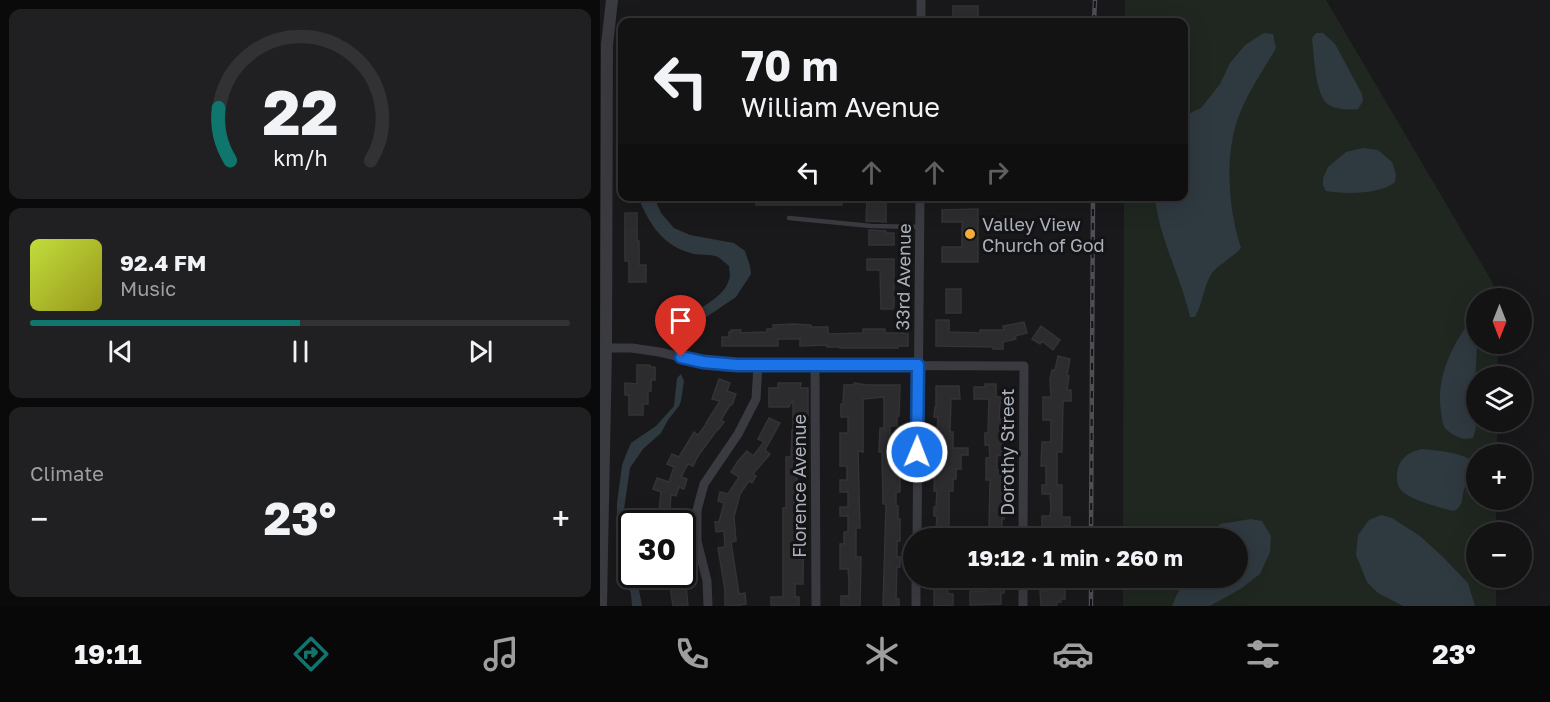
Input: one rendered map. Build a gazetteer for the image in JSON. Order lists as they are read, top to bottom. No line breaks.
{"streets":{"street":["33rd Avenue","Dorothy Street","Florence Avenue"]},"crossings":[["33rd Avenue","Dorothy Street"]],"places":["Valley View Church of God"],"north":"bottom","page":{"turn":["70 m","William Avenue"],"song":["92.4 FM","Music"],"map_buttons":["+","−"],"tile":"Climate","heat":["−","23°","+"],"limit":"30","trip":"19:12 · 1 min · 260 m","tabs":["19:11","23°"],"gauge":["22","km/h"]}}
